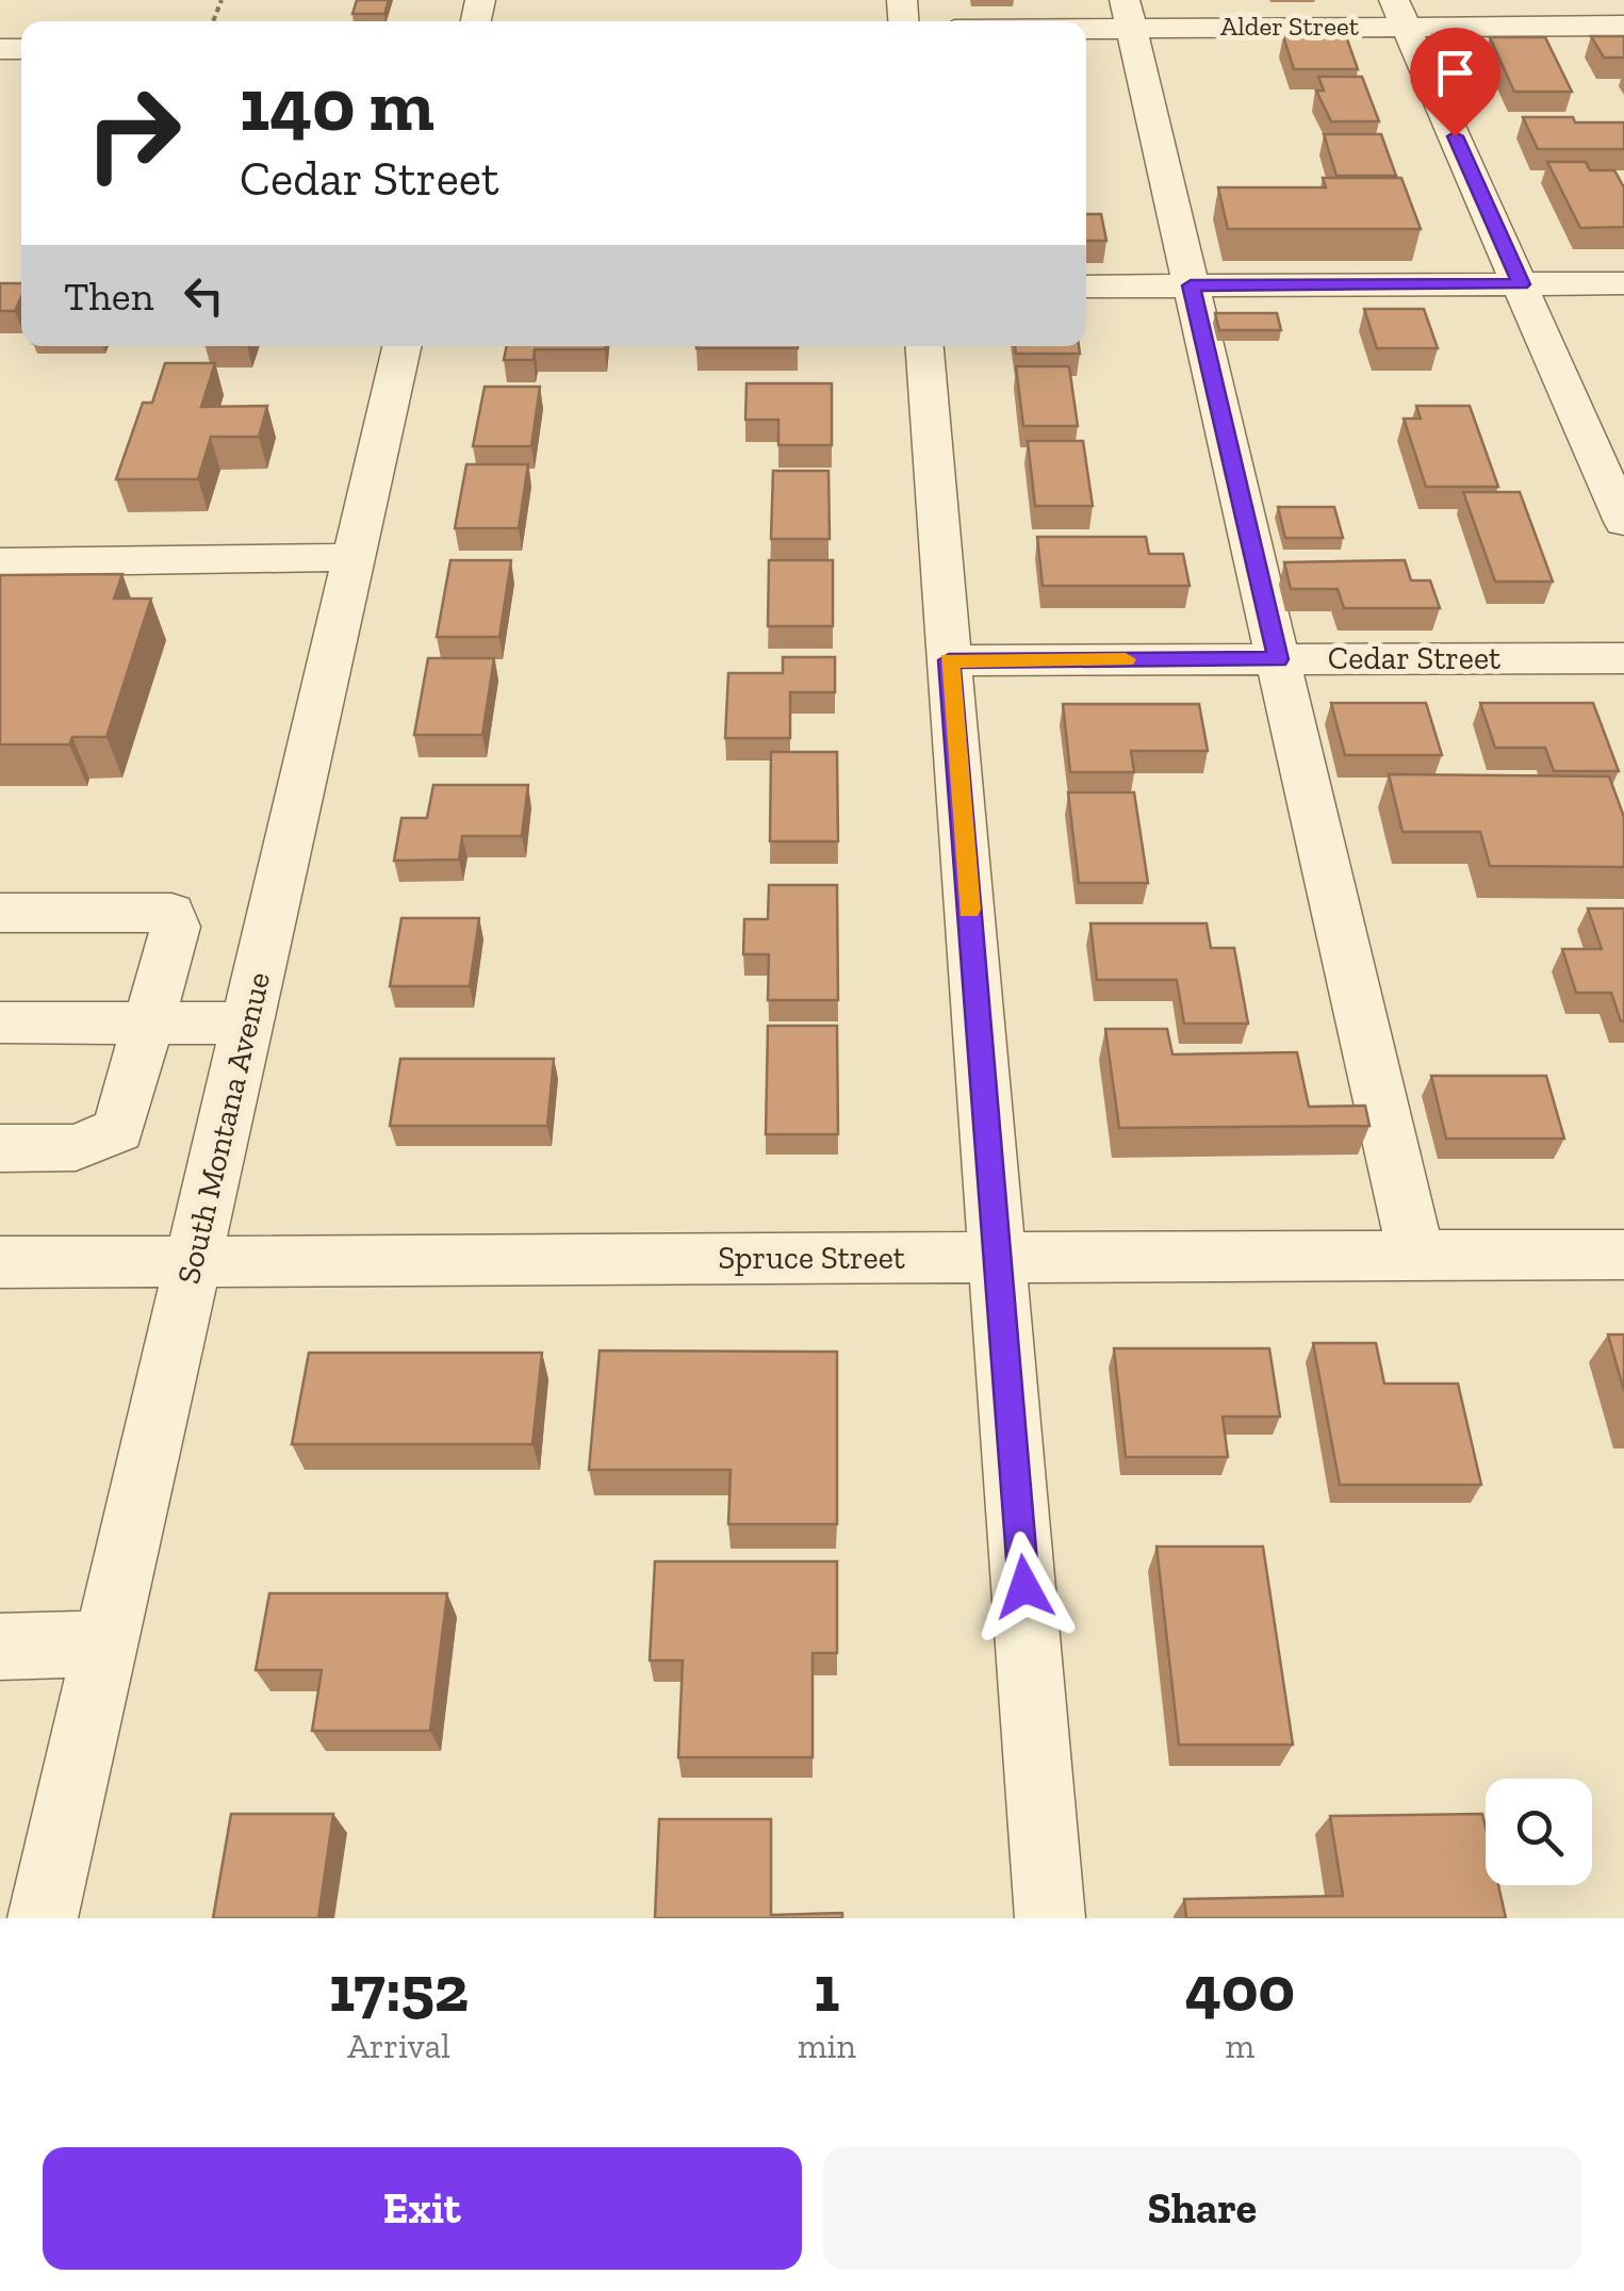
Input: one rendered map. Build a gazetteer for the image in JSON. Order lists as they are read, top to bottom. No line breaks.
{"streets":{"street":["Alder Street","Cedar Street","South Montana Avenue","Spruce Street"]},"crossings":[["South Montana Avenue","Spruce Street"]],"page":{"turn":["140 m","Cedar Street"],"then":"Then","eta":["17:52","Arrival","1","min","400","m"],"buttons":["Exit","Share"]}}
